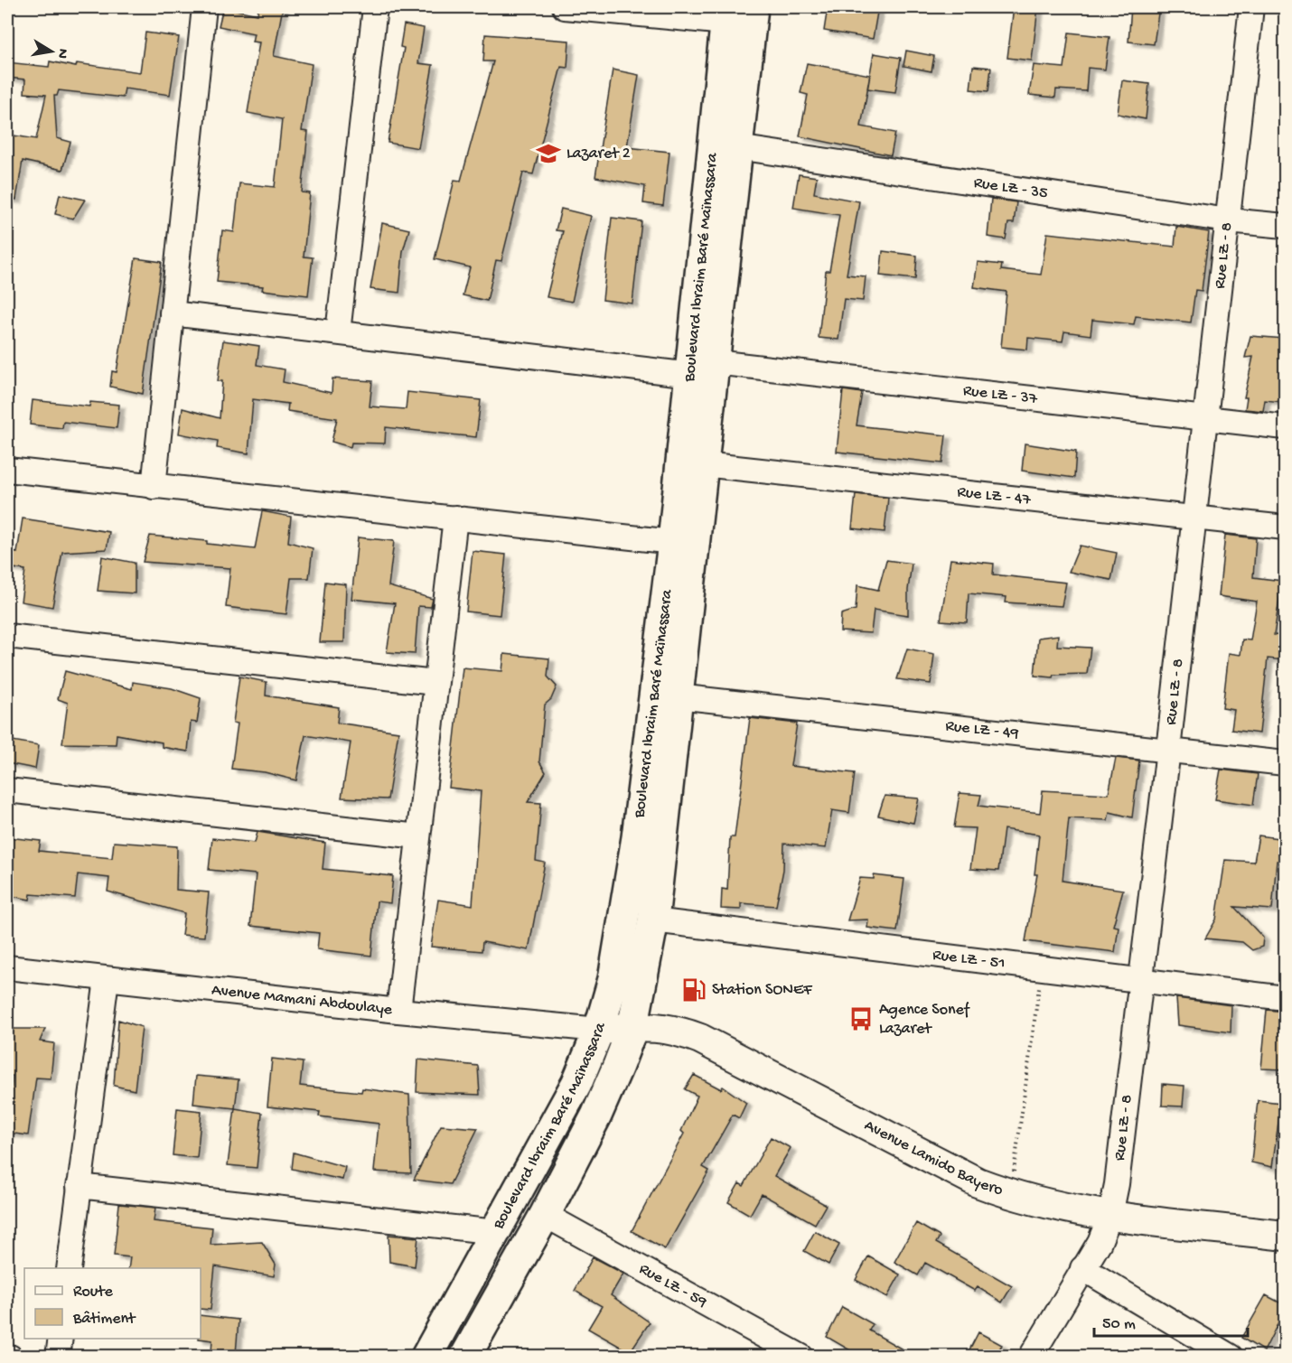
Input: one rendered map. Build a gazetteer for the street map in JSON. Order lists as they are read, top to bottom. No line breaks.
{"streets":{"main road":["Boulevard Ibraim Baré Maïnassara"],"street":["Rue LZ - 35","Rue LZ - 8","Rue LZ - 37","Rue LZ - 47","Rue LZ - 49","Rue LZ - 51","Avenue Mamani Abdoulaye","Avenue Lamido Bayero","Rue LZ - 59"]},"crossings":[["Rue LZ - 35","Rue LZ - 8"],["Rue LZ - 35","Boulevard Ibraim Baré Maïnassara"],["Rue LZ - 8","Rue LZ - 37"],["Rue LZ - 8","Rue LZ - 47"],["Rue LZ - 8","Rue LZ - 49"],["Rue LZ - 8","Rue LZ - 51"],["Rue LZ - 8","Avenue Lamido Bayero"],["Boulevard Ibraim Baré Maïnassara","Rue LZ - 37"],["Boulevard Ibraim Baré Maïnassara","Rue LZ - 47"],["Boulevard Ibraim Baré Maïnassara","Rue LZ - 49"],["Boulevard Ibraim Baré Maïnassara","Rue LZ - 51"],["Boulevard Ibraim Baré Maïnassara","Avenue Mamani Abdoulaye"],["Boulevard Ibraim Baré Maïnassara","Avenue Lamido Bayero"],["Boulevard Ibraim Baré Maïnassara","Rue LZ - 59"],["Avenue Mamani Abdoulaye","Avenue Lamido Bayero"]],"places":{"school or university":["Lazaret 2"],"fuel station":["Station SONEF"],"bus stop":["Agence Sonef Lazaret"]},"legend":["Route","Bâtiment"],"scale_bar":"50 m","north":"right"}
